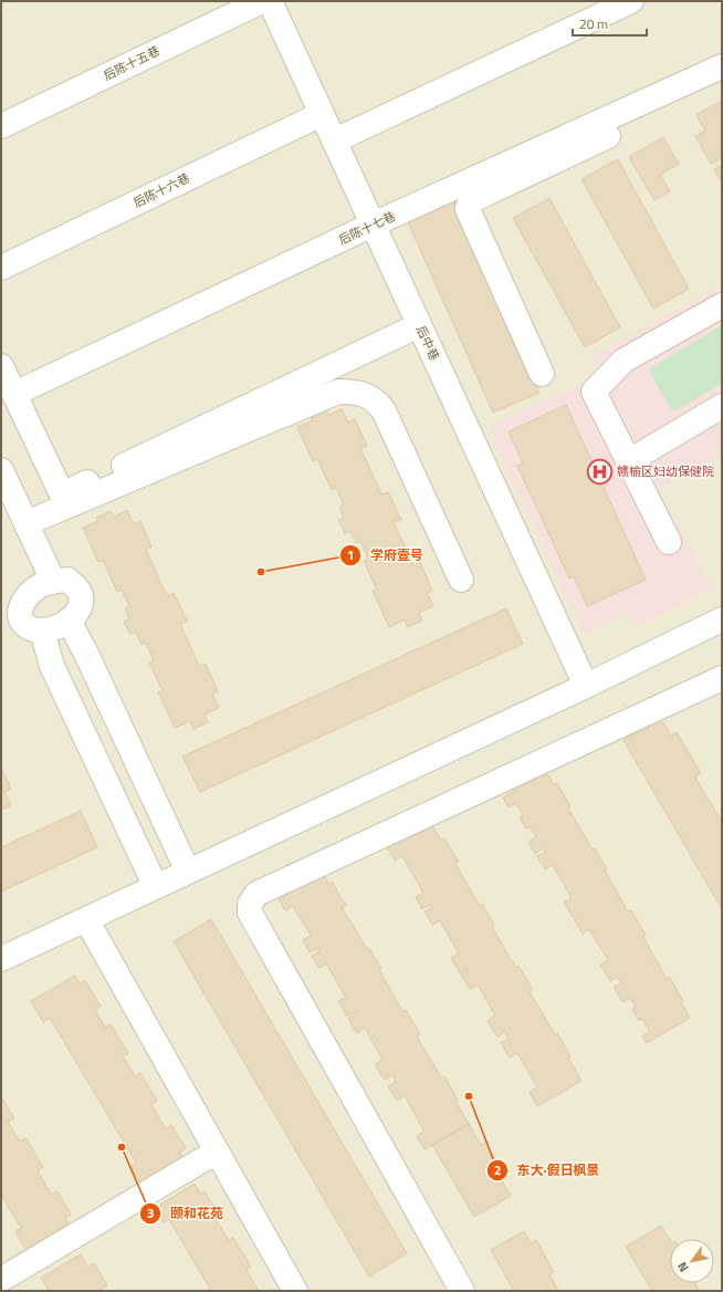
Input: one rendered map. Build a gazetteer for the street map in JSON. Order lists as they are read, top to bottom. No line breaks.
{"streets":{"street":["后陈十五巷","后陈十六巷","后陈十七巷","后中巷"]},"crossings":[["后陈十六巷","后中巷"],["后陈十七巷","后中巷"]],"places":{"hospital":["赣榆区妇幼保健院"],"other":["学府壹号","东大·假日枫景","颐和花苑"]},"scale_bar":"20 m","north":"bottom left"}
